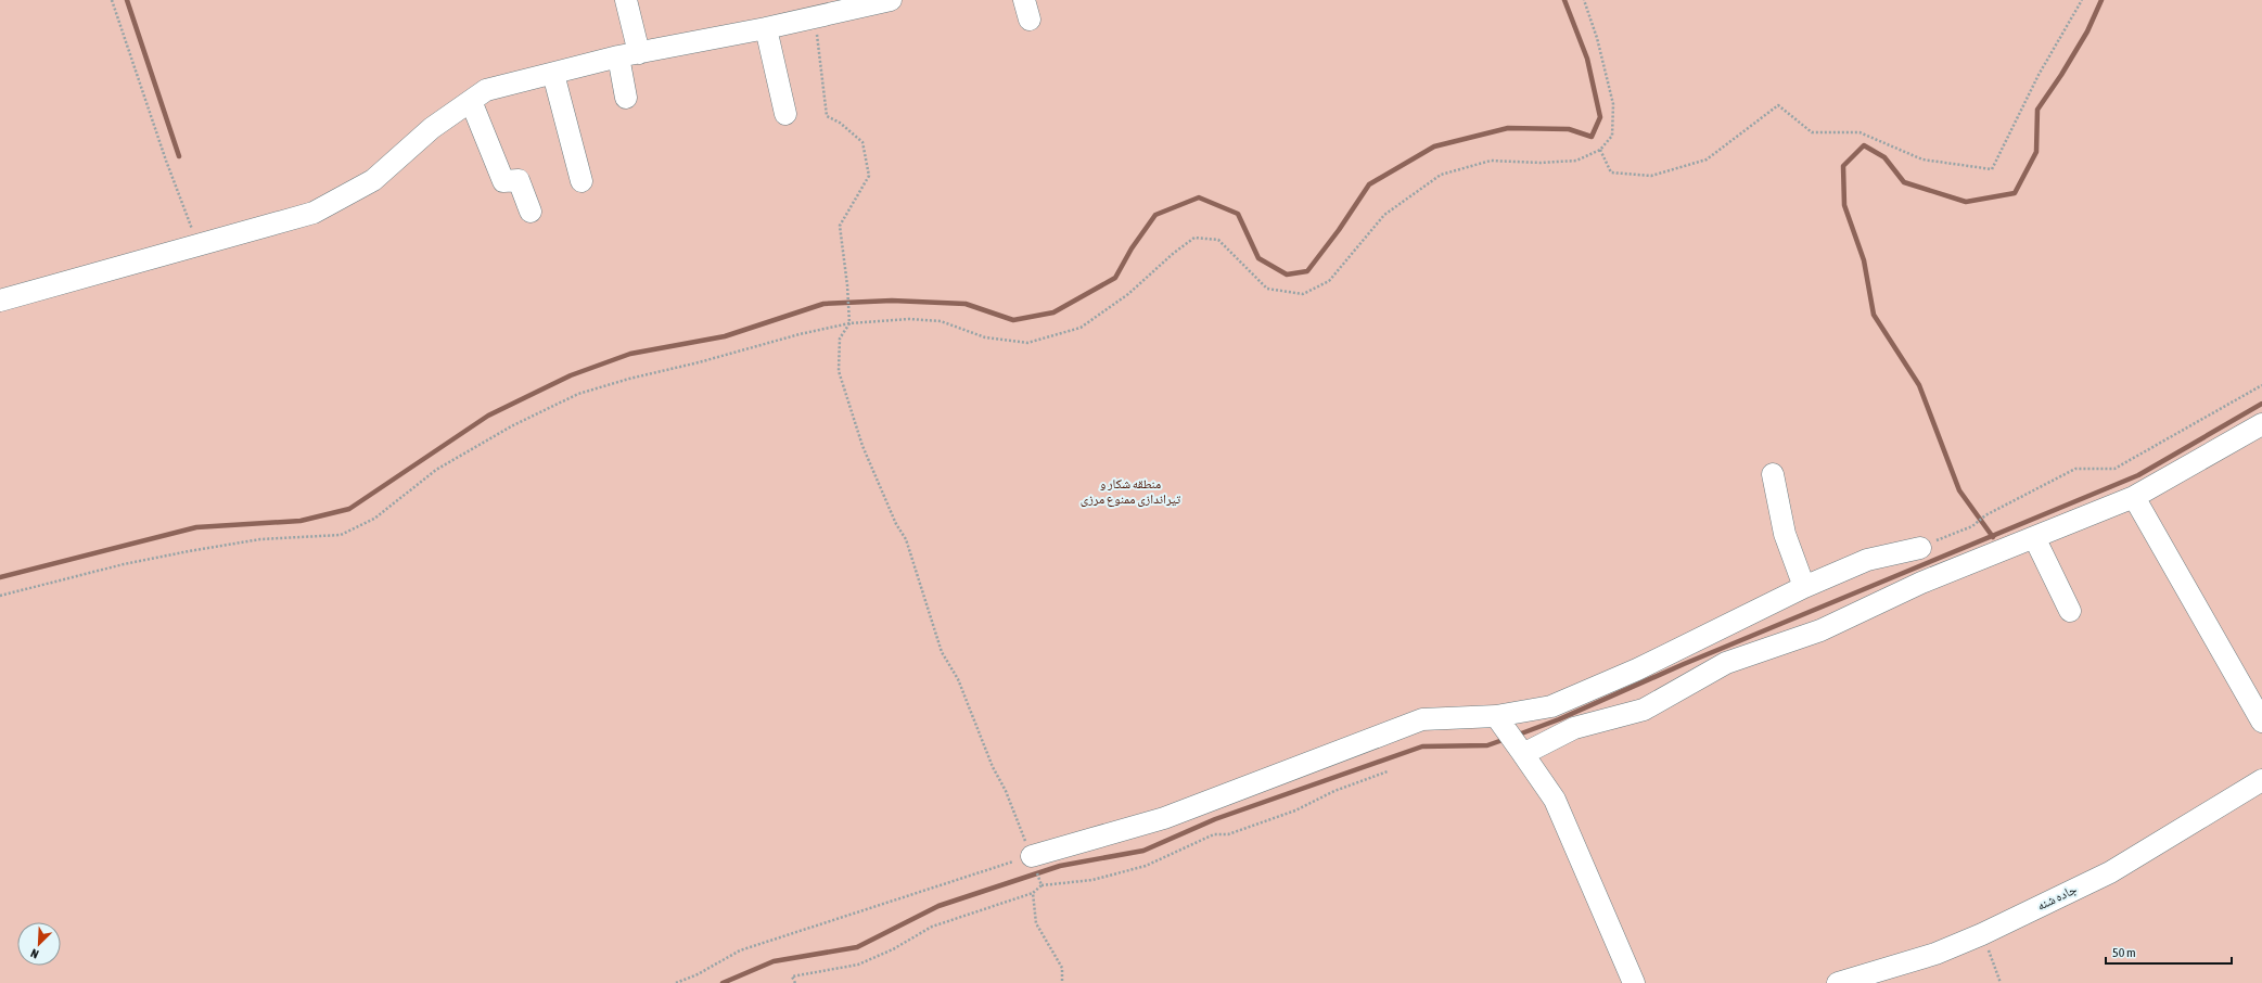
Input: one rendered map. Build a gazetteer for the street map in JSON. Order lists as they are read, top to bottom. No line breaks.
{"streets":{"street":["جاده شنه"]},"parks":["منطقه شکار و تیراندازی ممنوع مرزی"],"scale_bar":"50 m","north":"bottom left"}
